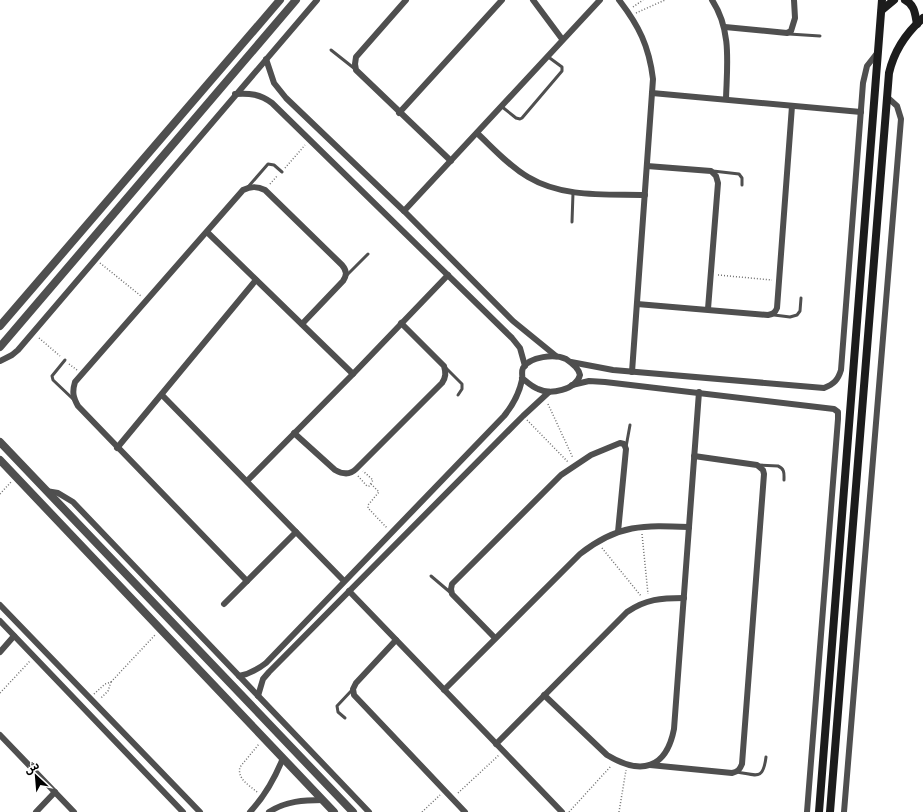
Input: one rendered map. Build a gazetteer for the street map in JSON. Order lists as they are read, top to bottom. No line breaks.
{"north":"top left"}
